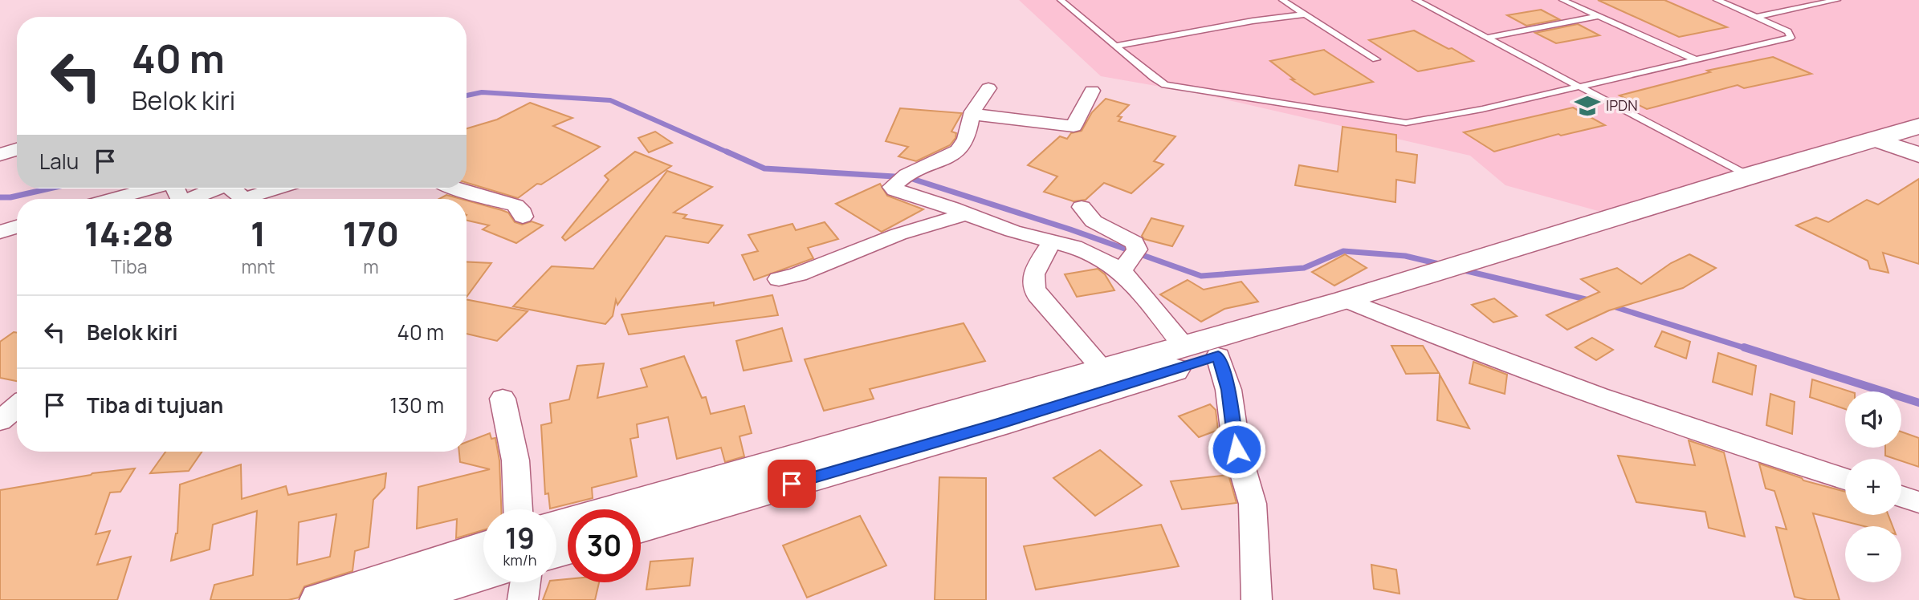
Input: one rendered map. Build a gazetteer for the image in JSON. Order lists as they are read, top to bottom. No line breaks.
{"places":{"school or university":["IPDN"]},"page":{"turn":["40 m","Belok kiri"],"then":"Lalu","eta":["14:28","Tiba","1","mnt","170","m"],"list":[{"name":"Belok kiri","value":"40 m"},{"name":"Tiba di tujuan","value":"130 m"}],"map_buttons":["+","−"],"speed":"19 km/h","limit":"30"}}
